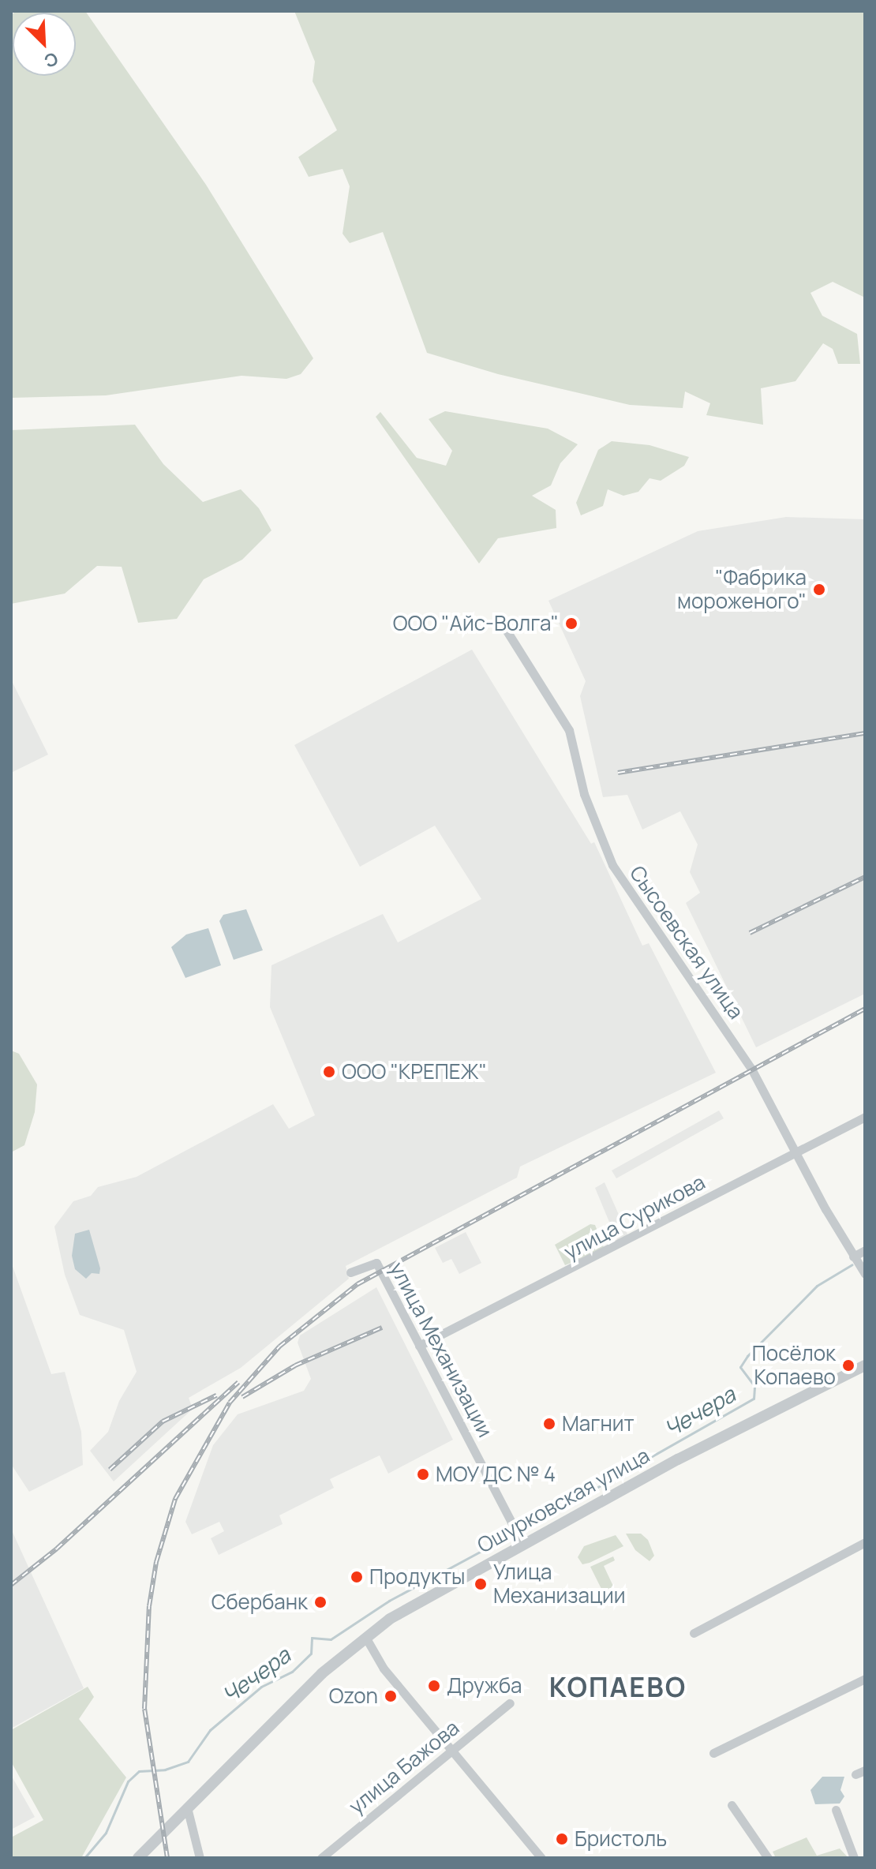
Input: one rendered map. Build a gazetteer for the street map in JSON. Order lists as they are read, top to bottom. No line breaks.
{"streets":{"street":["Сысоевская улица","улица Сурикова","улица Механизации","Ошурковская улица","улица Бажова"]},"crossings":[["Сысоевская улица","улица Сурикова"],["улица Сурикова","улица Механизации"],["улица Механизации","Ошурковская улица"]],"districts":["КОПАЕВО"],"water":["Чечера"],"places":["\"Фабрика мороженого\"","ООО \"Айс-Волга\"","ООО \"КРЕПЕЖ\"","Посёлок Копаево","Магнит","МОУ ДС № 4","Продукты","Улица Механизации","Сбербанк","Дружба","Ozon","Бристоль"],"north":"bottom right"}
